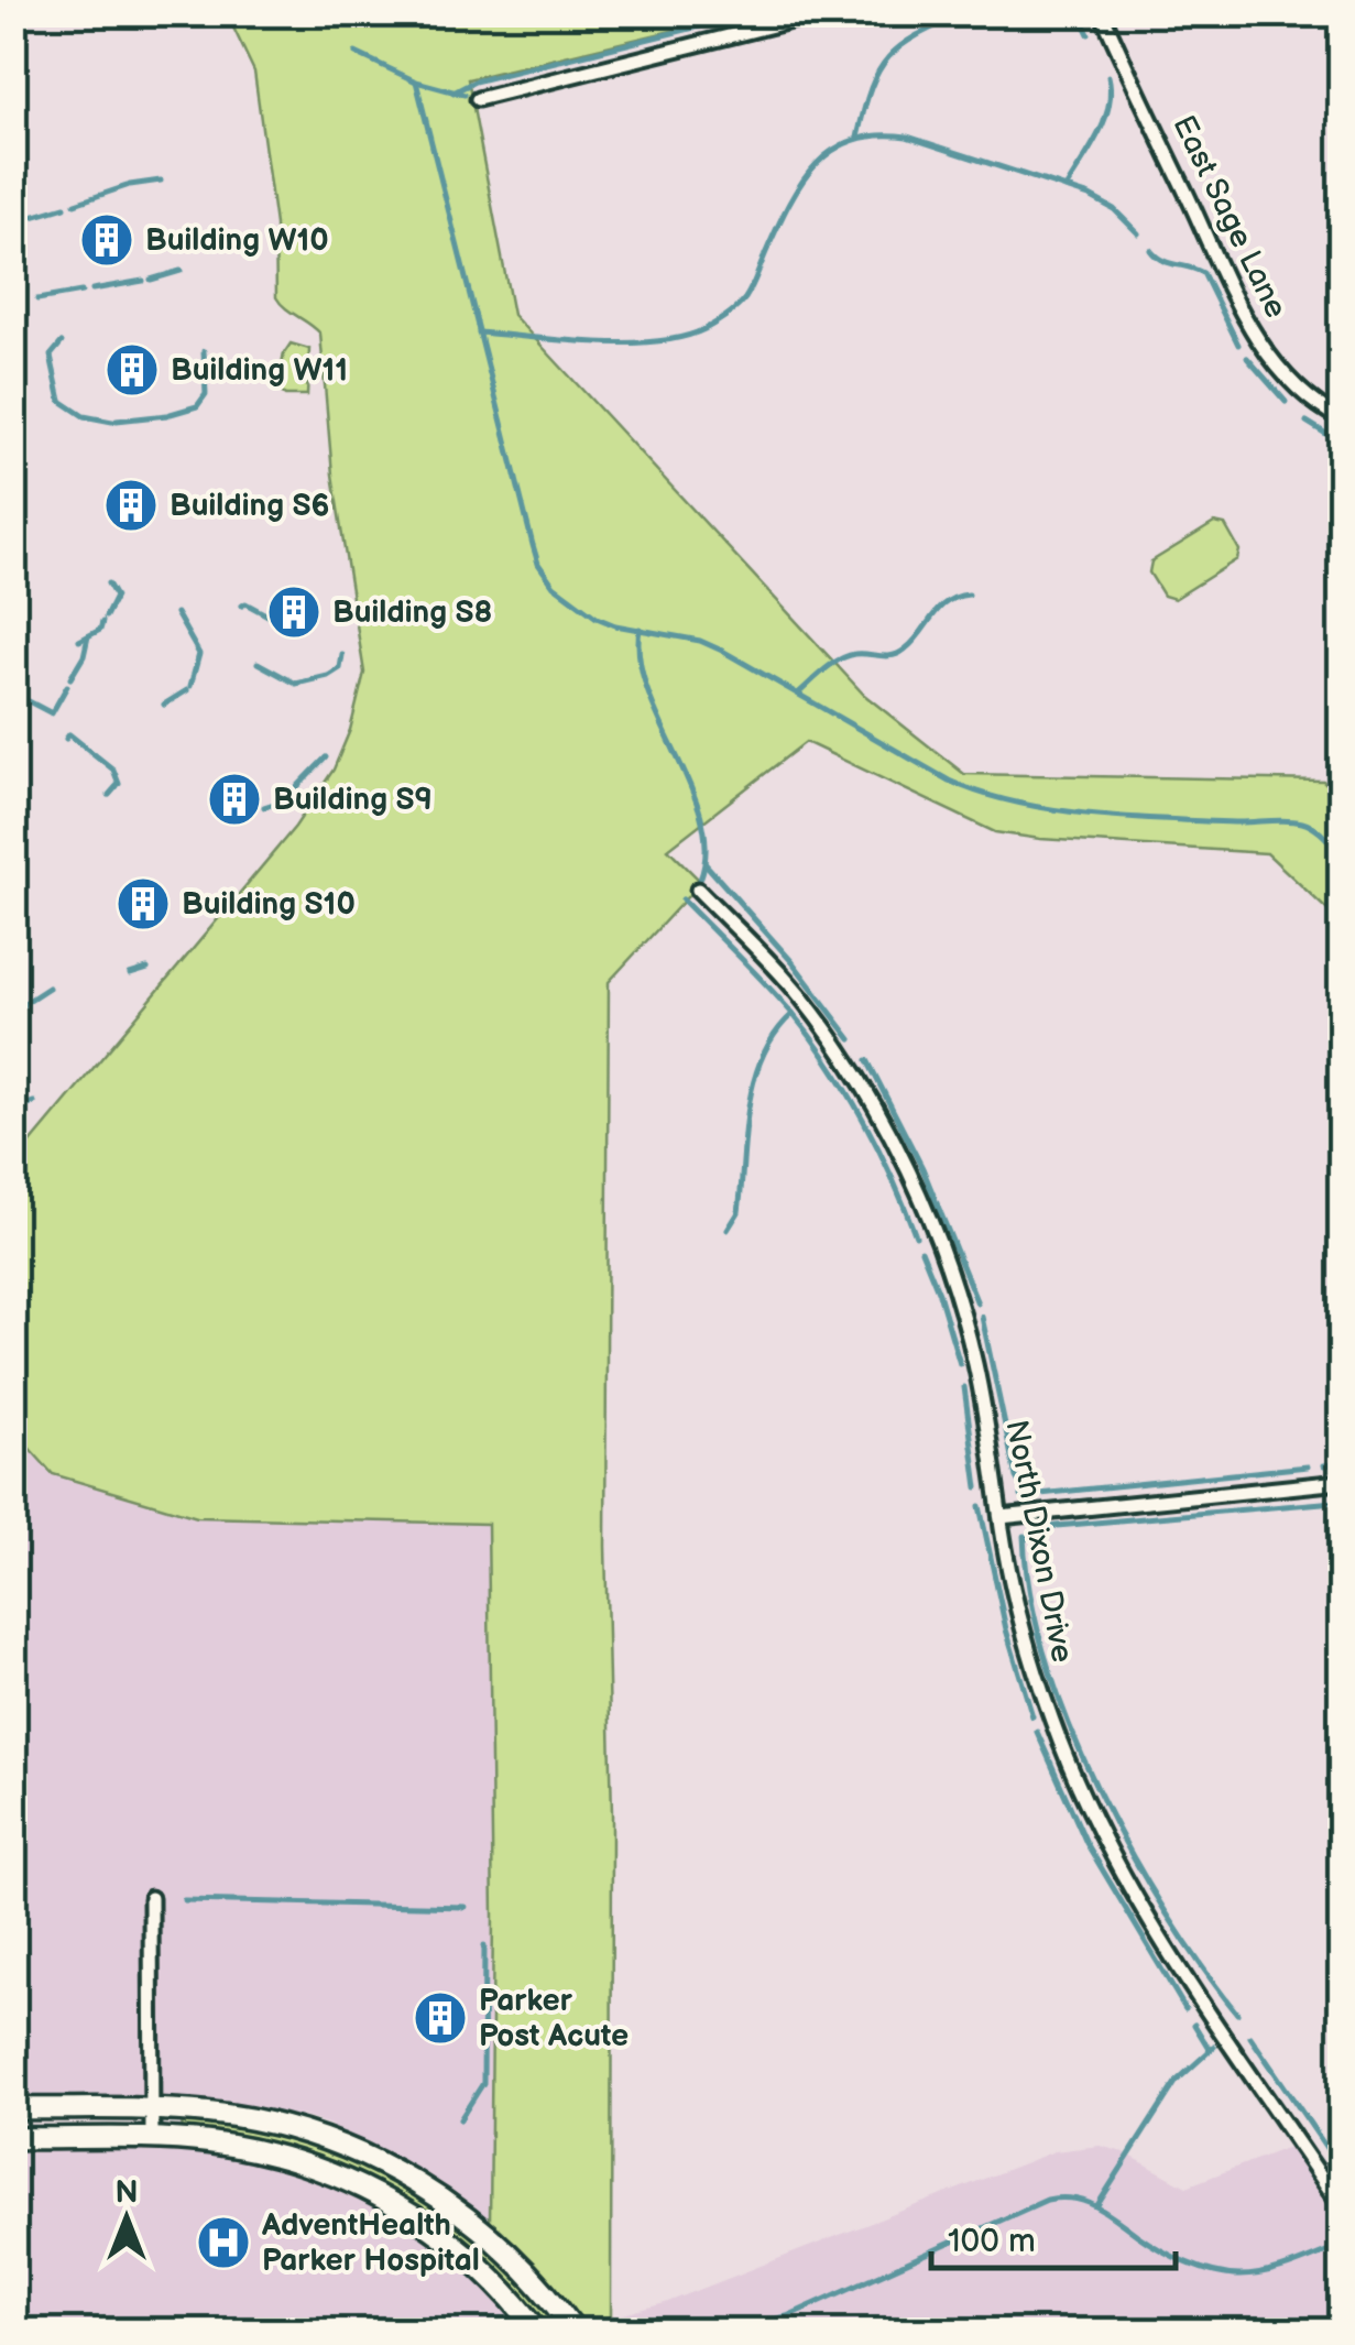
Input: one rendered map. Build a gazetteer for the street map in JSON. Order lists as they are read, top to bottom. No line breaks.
{"streets":{"street":["East Sage Lane","North Dixon Drive"]},"places":{"building":["Building W10","Building W11","Building S6","Building S8","Building S9","Building S10","Parker Post Acute"],"hospital":["AdventHealth Parker Hospital"]},"scale_bar":"100 m","north":"top"}
